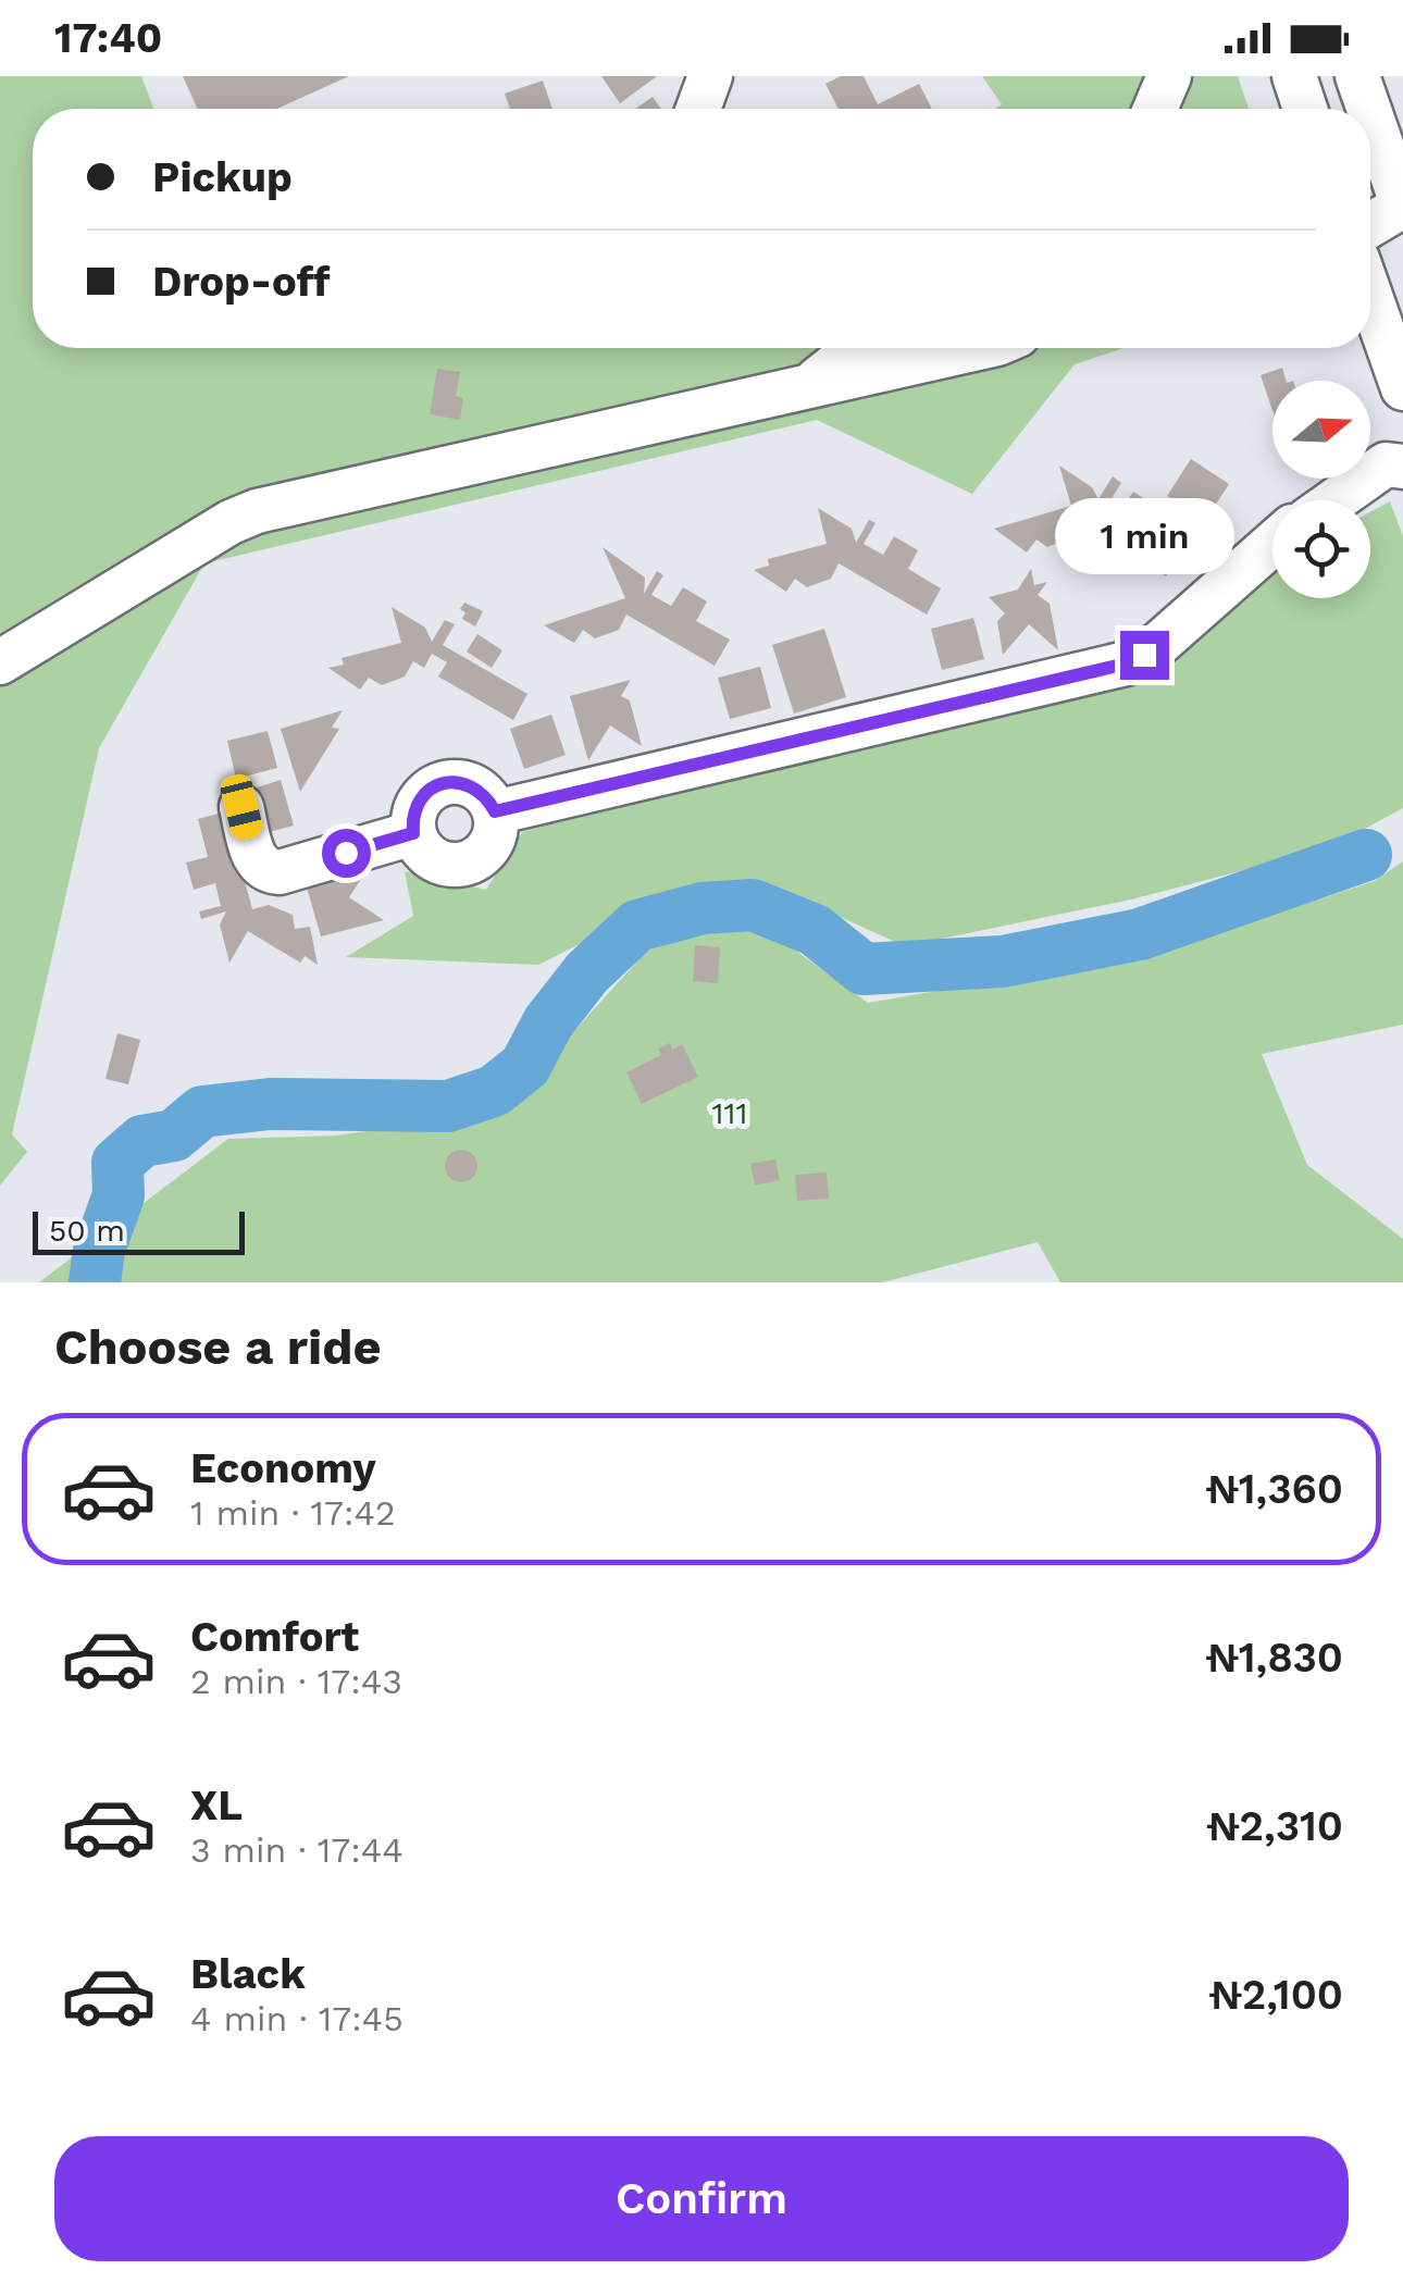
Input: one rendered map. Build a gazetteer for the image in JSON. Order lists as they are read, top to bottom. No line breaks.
{"parks":["111"],"scale_bar":"50 m","north":"right","page":{"status":"17:40","banner":["Pickup","Drop-off"],"bubble":"1 min","scale":"50 m","heading":"Choose a ride","list":[{"name":"Economy","note":"1 min · 17:42","value":"₦1,360"},{"name":"Comfort","note":"2 min · 17:43","value":"₦1,830"},{"name":"XL","note":"3 min · 17:44","value":"₦2,310"},{"name":"Black","note":"4 min · 17:45","value":"₦2,100"}],"buttons":"Confirm"}}
